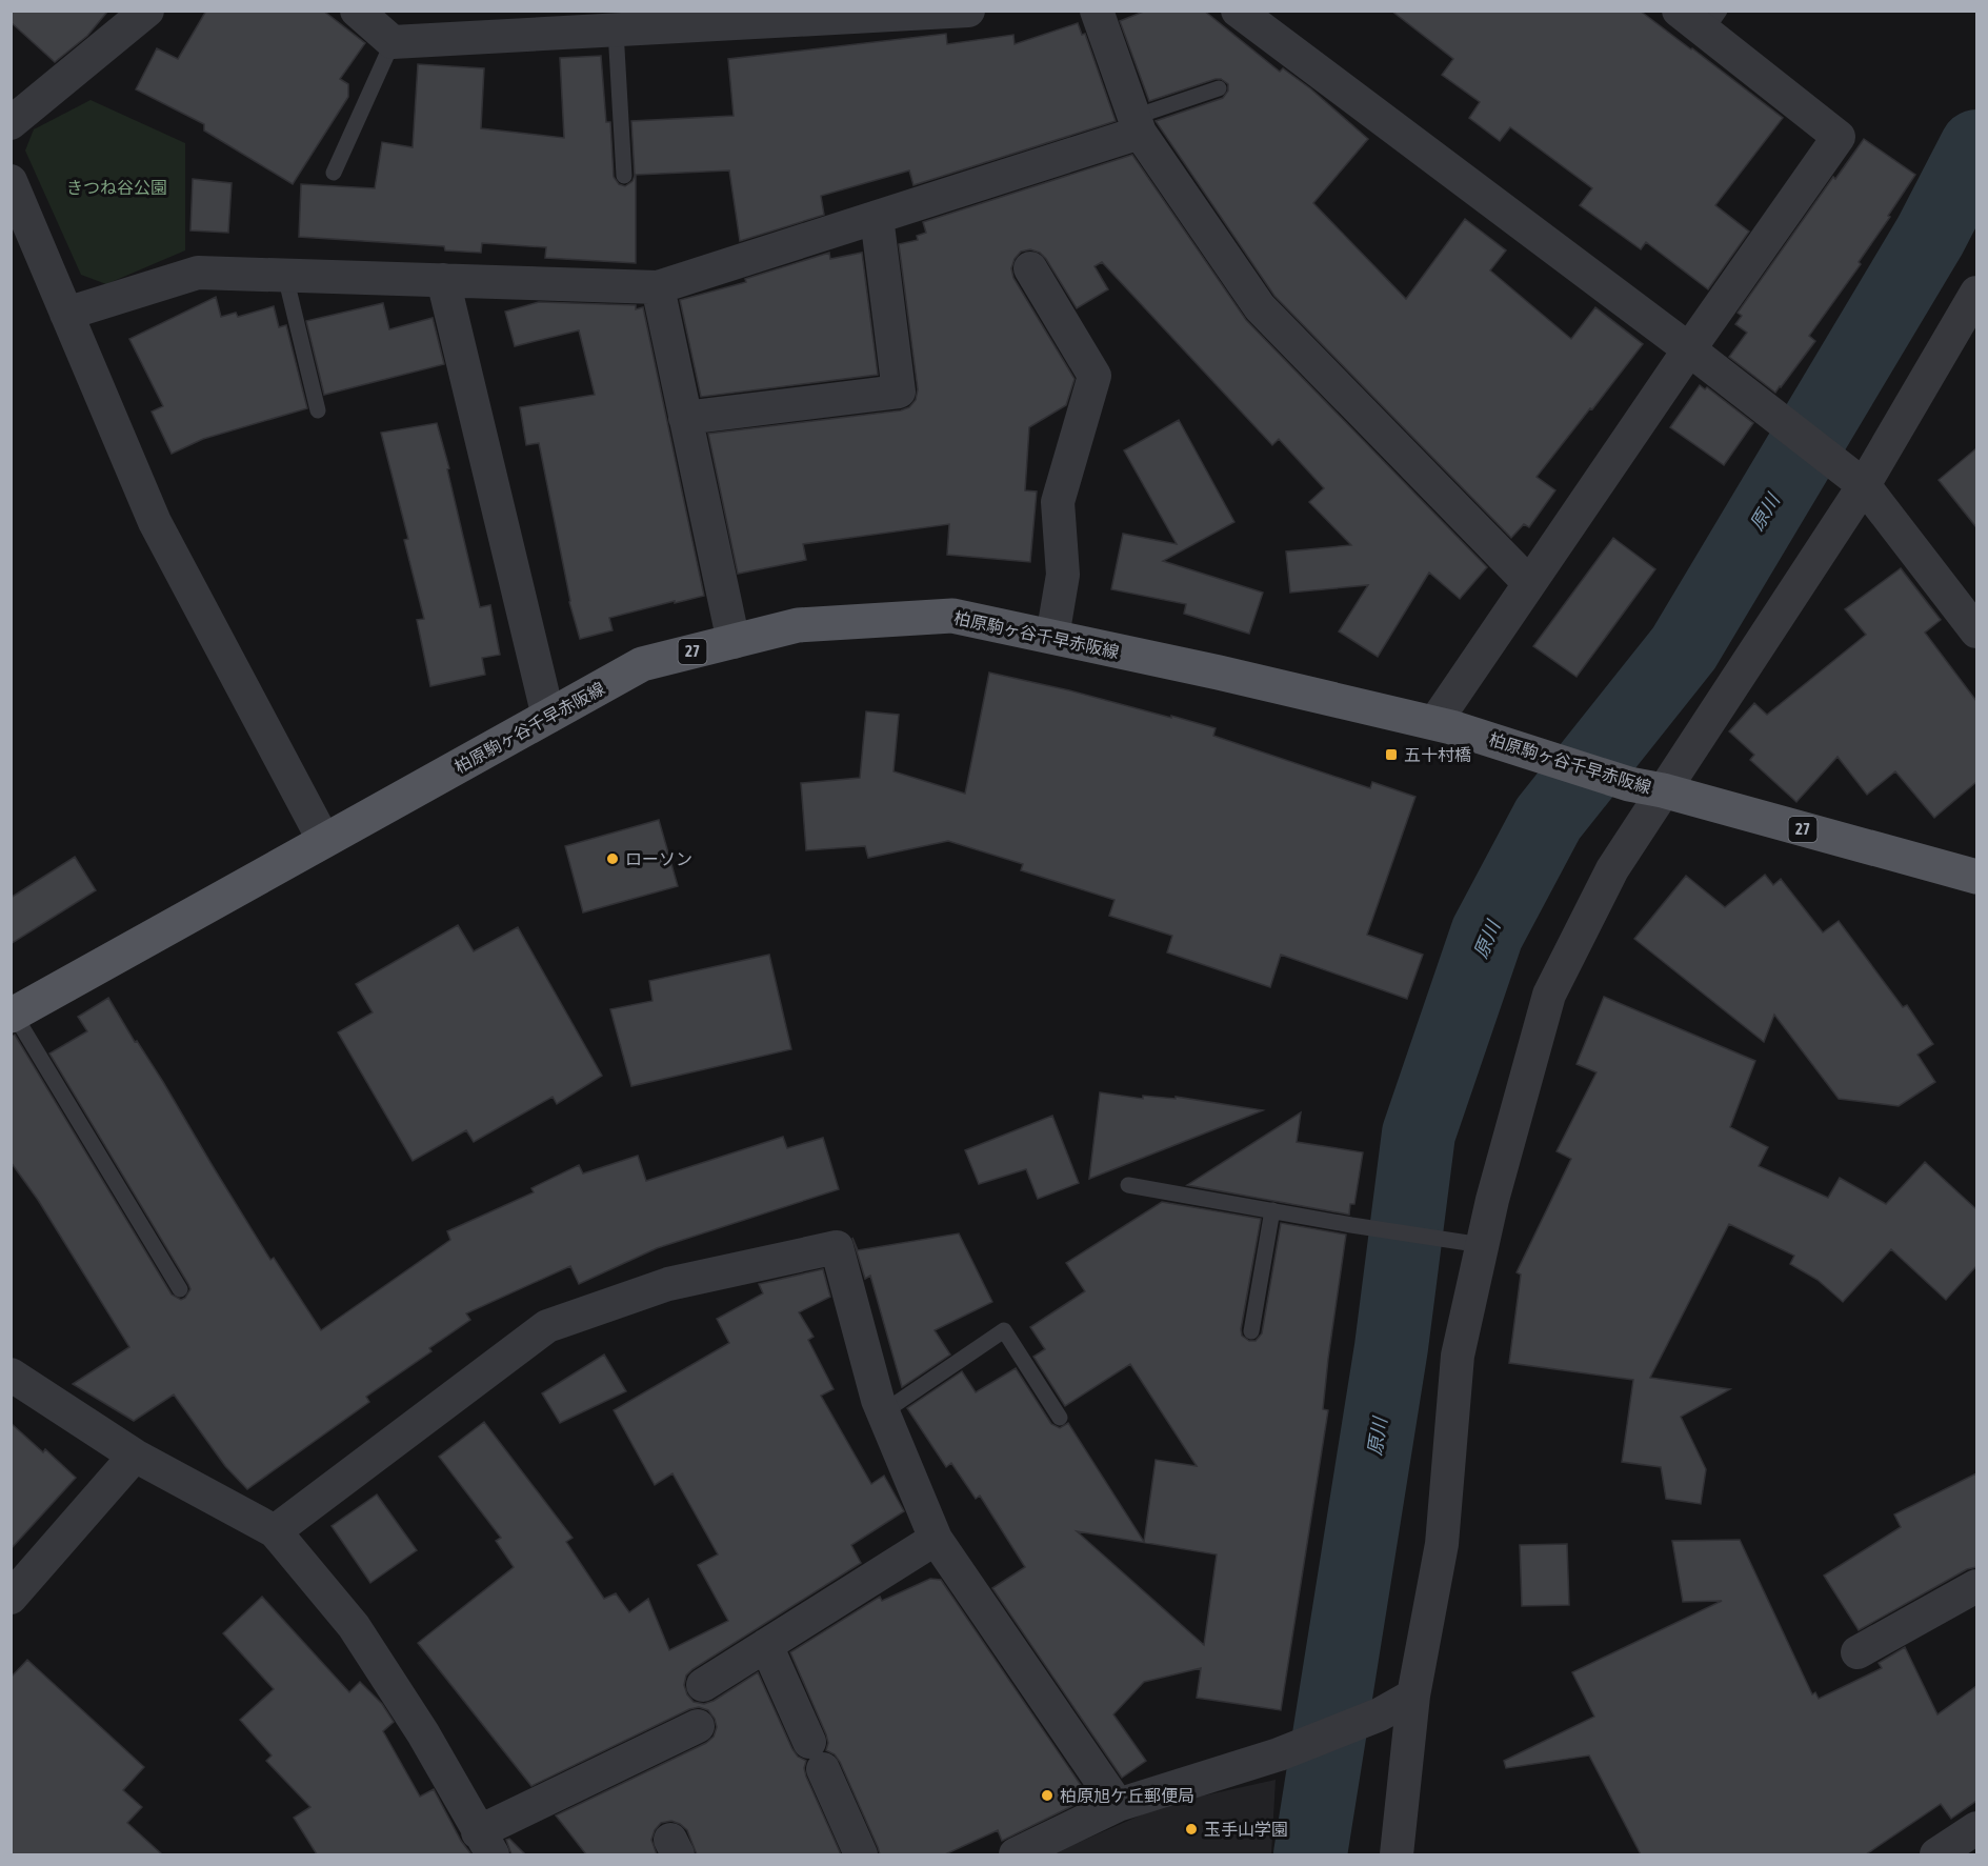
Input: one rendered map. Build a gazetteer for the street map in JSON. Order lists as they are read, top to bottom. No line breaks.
{"streets":{"main road":["柏原駒ヶ谷千早赤阪線","27"]},"water":["原川"],"parks":["きつね谷公園"],"places":{"transit":["五十村橋"],"other":["ローソン","柏原旭ケ丘郵便局","玉手山学園"]}}
